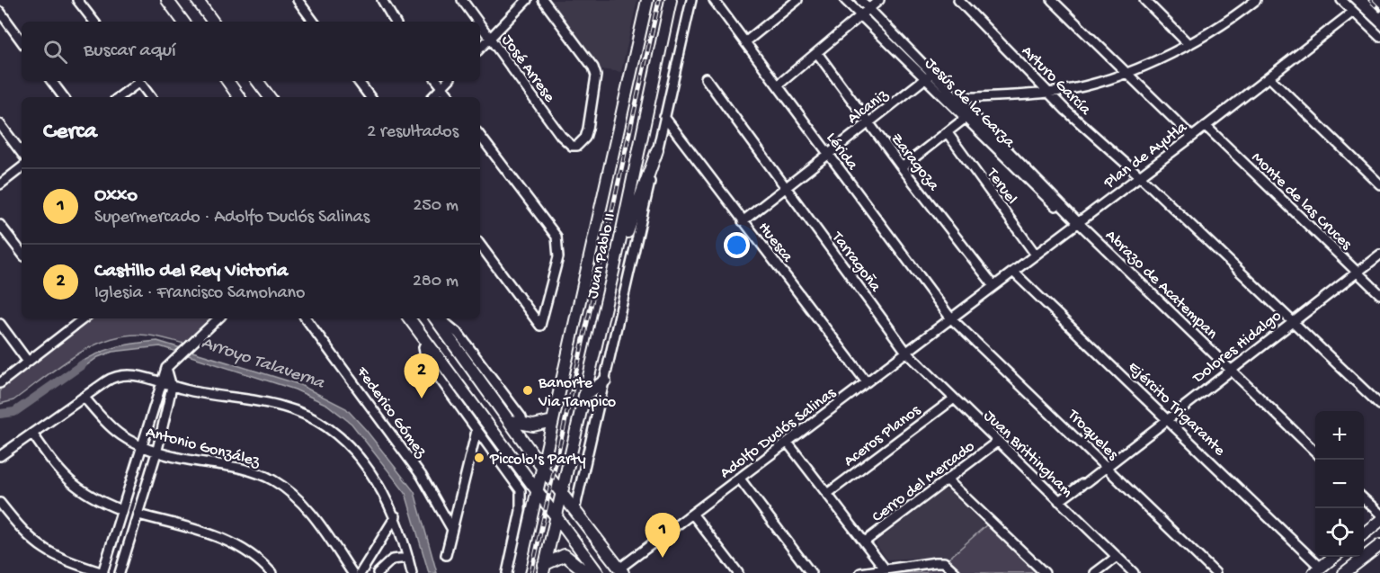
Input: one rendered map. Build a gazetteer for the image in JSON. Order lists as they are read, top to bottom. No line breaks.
{"streets":{"main road":["Juan Pablo II"],"street":["José Arrese","Arturo García","Jesús de la Garza","Alcaniz","Lérida","Plan de Ayutla","Zaragoza","Teruel","Monte de las Cruces","Huesca","Tarragoña","Abrazo de Acatempan","Dolores Hidalgo","Ejército Trigarante","Federico Gómez","Adolfo Duclós Salinas","Troqueles","Aceros Planos","Antonio González","Juan Brittingham","Cerro del Mercado"]},"crossings":[["Arturo García","Plan de Ayutla"],["Arturo García","Dolores Hidalgo"],["Jesús de la Garza","Alcaniz"],["Jesús de la Garza","Plan de Ayutla"],["Jesús de la Garza","Abrazo de Acatempan"],["Alcaniz","Lérida"],["Alcaniz","Zaragoza"],["Alcaniz","Huesca"],["Alcaniz","Tarragoña"],["Lérida","Plan de Ayutla"],["Lérida","Adolfo Duclós Salinas"],["Lérida","Troqueles"],["Plan de Ayutla","Zaragoza"],["Plan de Ayutla","Teruel"],["Plan de Ayutla","Monte de las Cruces"],["Plan de Ayutla","Abrazo de Acatempan"],["Plan de Ayutla","Ejército Trigarante"],["Plan de Ayutla","Adolfo Duclós Salinas"],["Plan de Ayutla","Troqueles"],["Monte de las Cruces","Dolores Hidalgo"],["Huesca","Adolfo Duclós Salinas"],["Tarragoña","Adolfo Duclós Salinas"],["Tarragoña","Juan Brittingham"],["Abrazo de Acatempan","Dolores Hidalgo"],["Dolores Hidalgo","Ejército Trigarante"],["Dolores Hidalgo","Troqueles"],["Dolores Hidalgo","Juan Brittingham"],["Adolfo Duclós Salinas","Troqueles"],["Adolfo Duclós Salinas","Juan Brittingham"],["Aceros Planos","Juan Brittingham"],["Juan Brittingham","Cerro del Mercado"]],"water":["Arroyo Talaverna"],"places":["Banorte Via Tampico","Piccolo's Party"],"page":{"search":"Buscar aquí","heading":["Cerca","2 resultados"],"list":[{"mark":"1","name":"Oxxo","note":"Supermercado · Adolfo Duclós Salinas","value":"250 m"},{"mark":"2","name":"Castillo del Rey Victoria","note":"Iglesia · Francisco Samohano","value":"280 m"}],"pins":["2","1"],"map_buttons":["+","−"]}}
